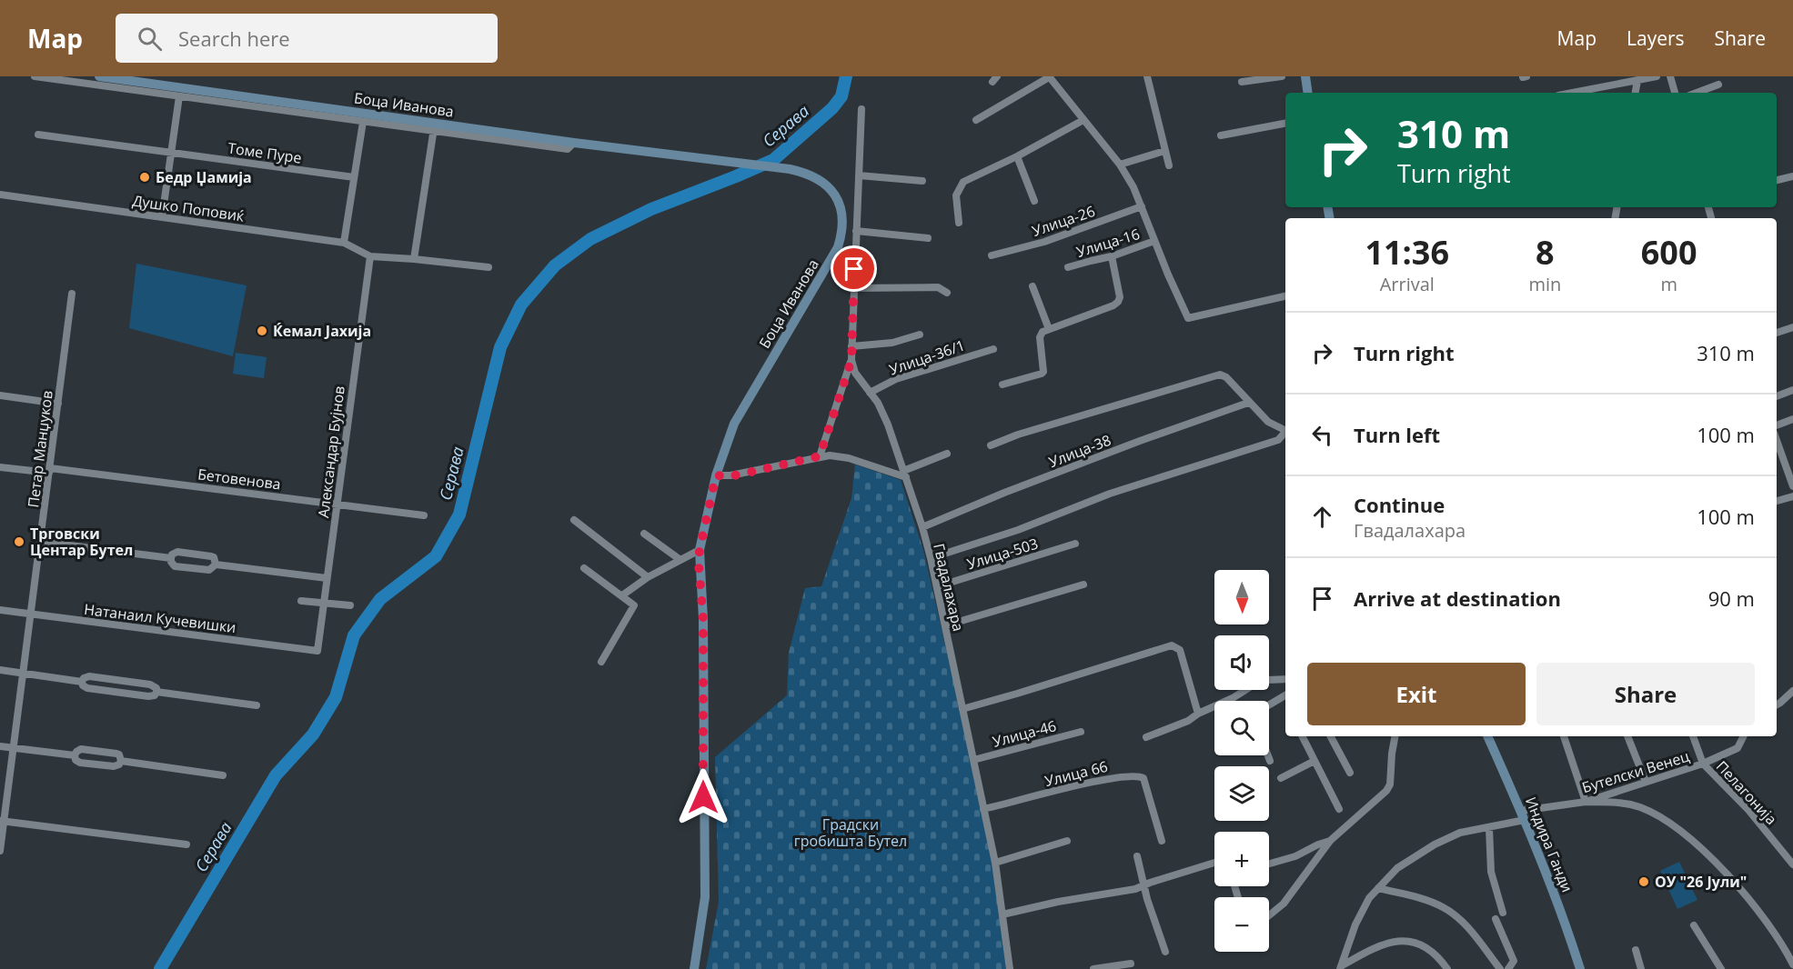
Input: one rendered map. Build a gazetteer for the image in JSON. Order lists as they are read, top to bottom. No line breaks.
{"streets":{"street":["Боца Иванова","Томе Пуре","Душко Поповиќ","Улица-26","Улица-16","Улица-36/1","Петар Манџуков","Улица-38","Александар Бујнов","Бетовенова","Улица-503","Гвадалахара","Натанаил Кучевишки","Улица-46","Бутелски Венец","Улица 66","Пелагонија","Индира Ганди"]},"crossings":[["Душко Поповиќ","Александар Бујнов"],["Улица-36/1","Гвадалахара"],["Петар Манџуков","Бетовенова"],["Петар Манџуков","Натанаил Кучевишки"],["Улица-38","Гвадалахара"],["Александар Бујнов","Бетовенова"],["Александар Бујнов","Натанаил Кучевишки"],["Улица-503","Гвадалахара"],["Гвадалахара","Улица-46"],["Гвадалахара","Улица 66"],["Бутелски Венец","Пелагонија"],["Бутелски Венец","Индира Ганди"]],"water":["Серава"],"parks":["Градски гробишта Бутел"],"places":["Бедр Џамија","Ќемал Јахија","Трговски Центар Бутел","ОУ \"26 Јули\""],"north":"bottom","page":{"header":"Map","search":"Search here","nav":["Map","Layers","Share"],"turn":["310 m","Turn right"],"eta":["11:36","Arrival","8","min","600","m"],"list":[{"name":"Turn right","value":"310 m"},{"name":"Turn left","value":"100 m"},{"name":"Continue","note":"Гвадалахара","value":"100 m"},{"name":"Arrive at destination","value":"90 m"}],"map_buttons":["+","−"],"buttons":["Exit","Share"]}}
